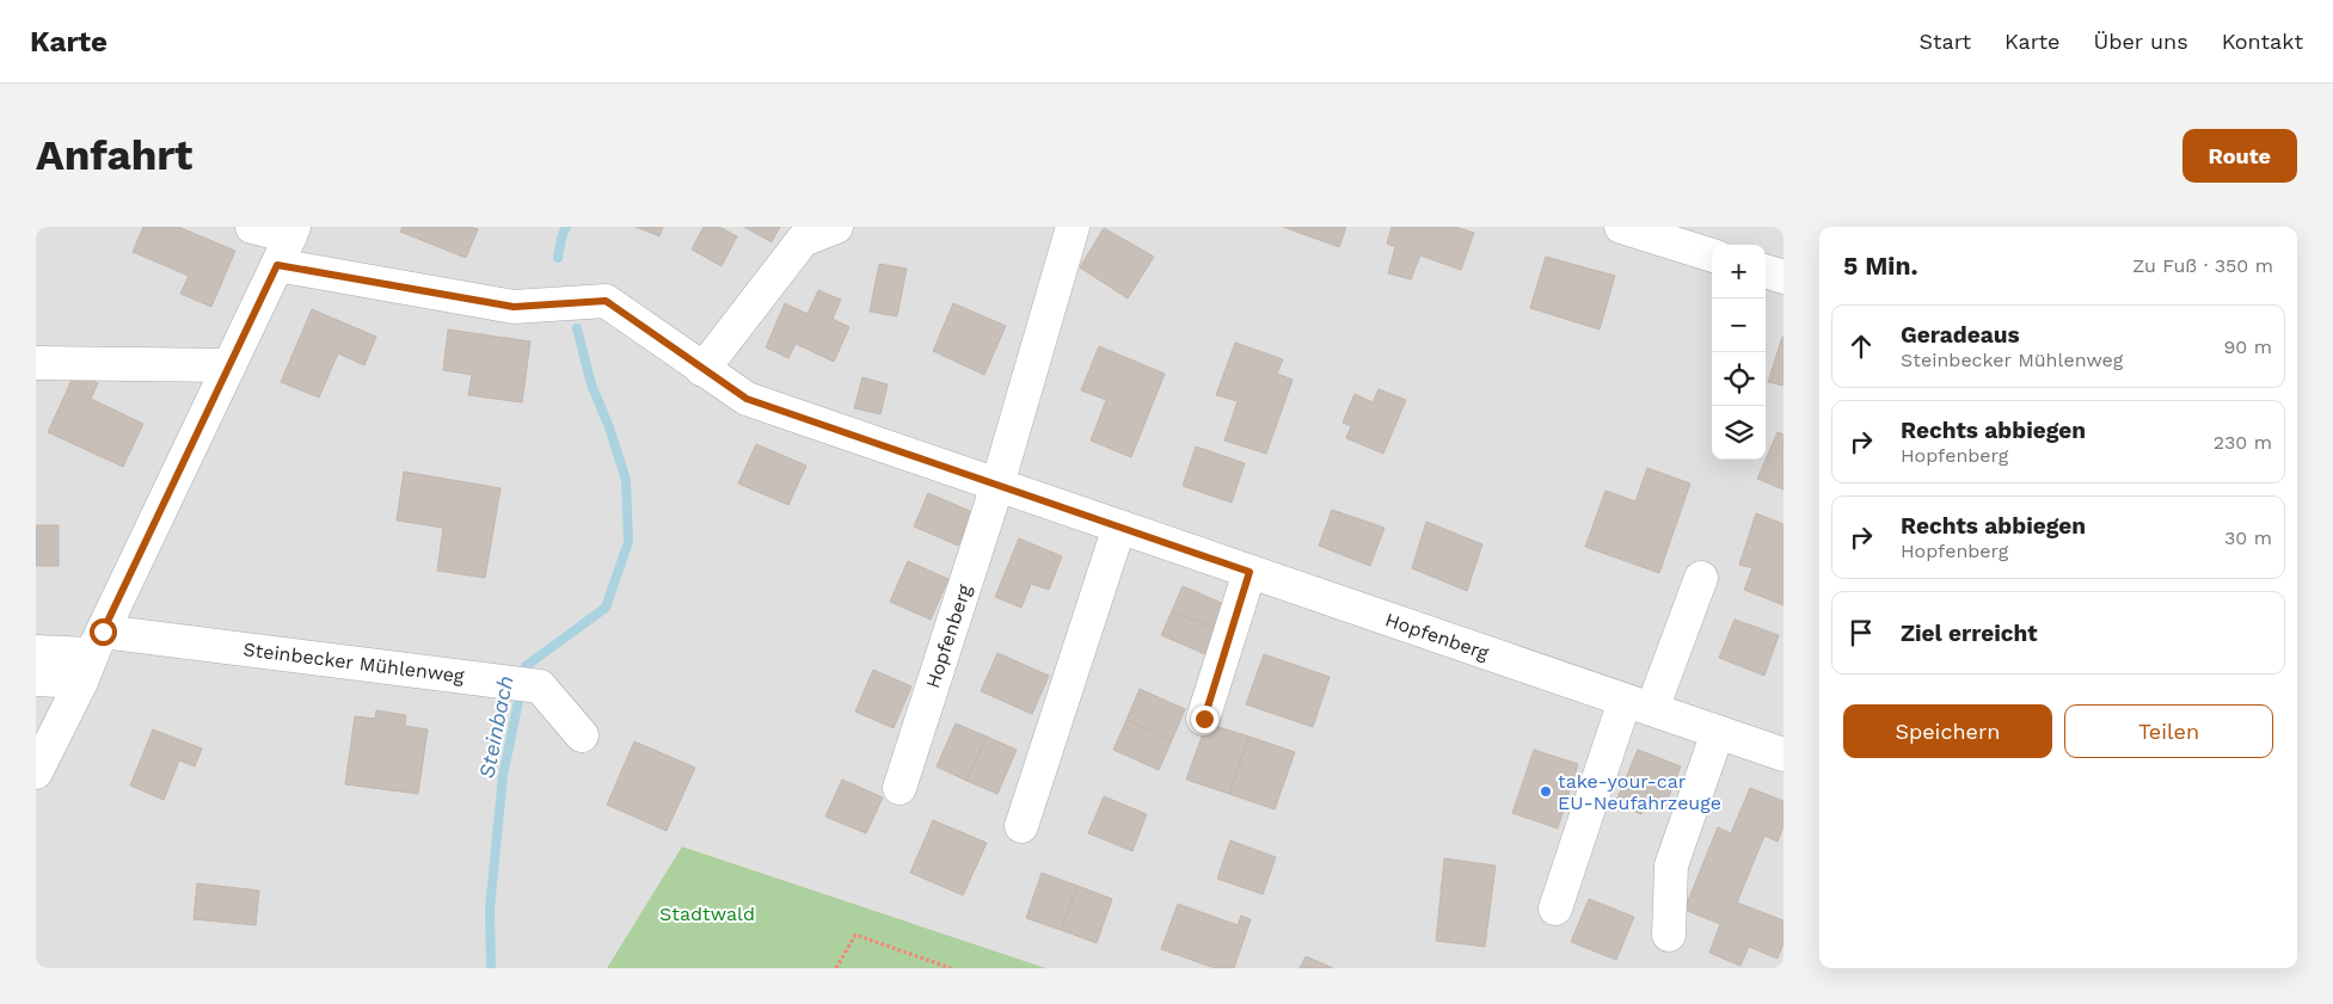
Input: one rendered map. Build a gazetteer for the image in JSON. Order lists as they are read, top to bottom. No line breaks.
{"streets":{"street":["Hopfenberg","Steinbecker Mühlenweg"]},"water":["Steinbach"],"parks":["Stadtwald"],"places":["take-your-car EU-Neufahrzeuge"],"page":{"header":"Karte","nav":["Start","Karte","Über uns","Kontakt"],"buttons":["Route",["Speichern","Teilen"]],"title":"Anfahrt","heading":["5 Min.","Zu Fuß · 350 m"],"map_buttons":["+","−"],"list":[["Geradeaus","Steinbecker Mühlenweg","90 m"],["Rechts abbiegen","Hopfenberg","230 m"],["Rechts abbiegen","Hopfenberg","30 m"],"Ziel erreicht"]}}
